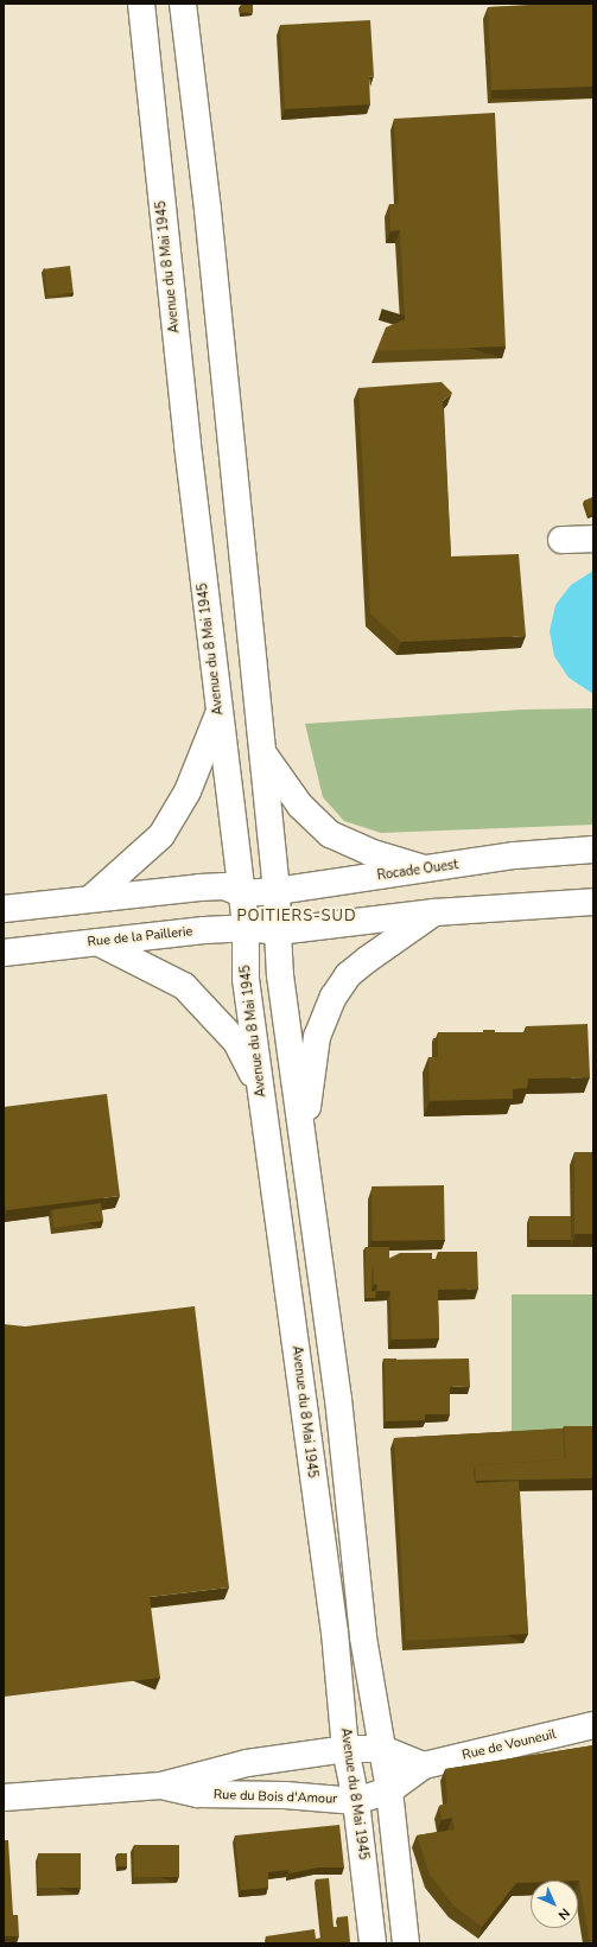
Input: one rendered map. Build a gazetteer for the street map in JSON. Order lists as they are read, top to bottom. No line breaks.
{"streets":{"main road":["Avenue du 8 Mai 1945","Rocade Ouest","Rue de la Paillerie","Rue de Vouneuil","Rue du Bois d'Amour"]},"crossings":[["Avenue du 8 Mai 1945","Rocade Ouest"],["Avenue du 8 Mai 1945","Rue de la Paillerie"],["Avenue du 8 Mai 1945","Rue du Bois d'Amour"],["Rue de Vouneuil","Rue du Bois d'Amour"]],"districts":["POITIERS-SUD"],"north":"bottom right"}
